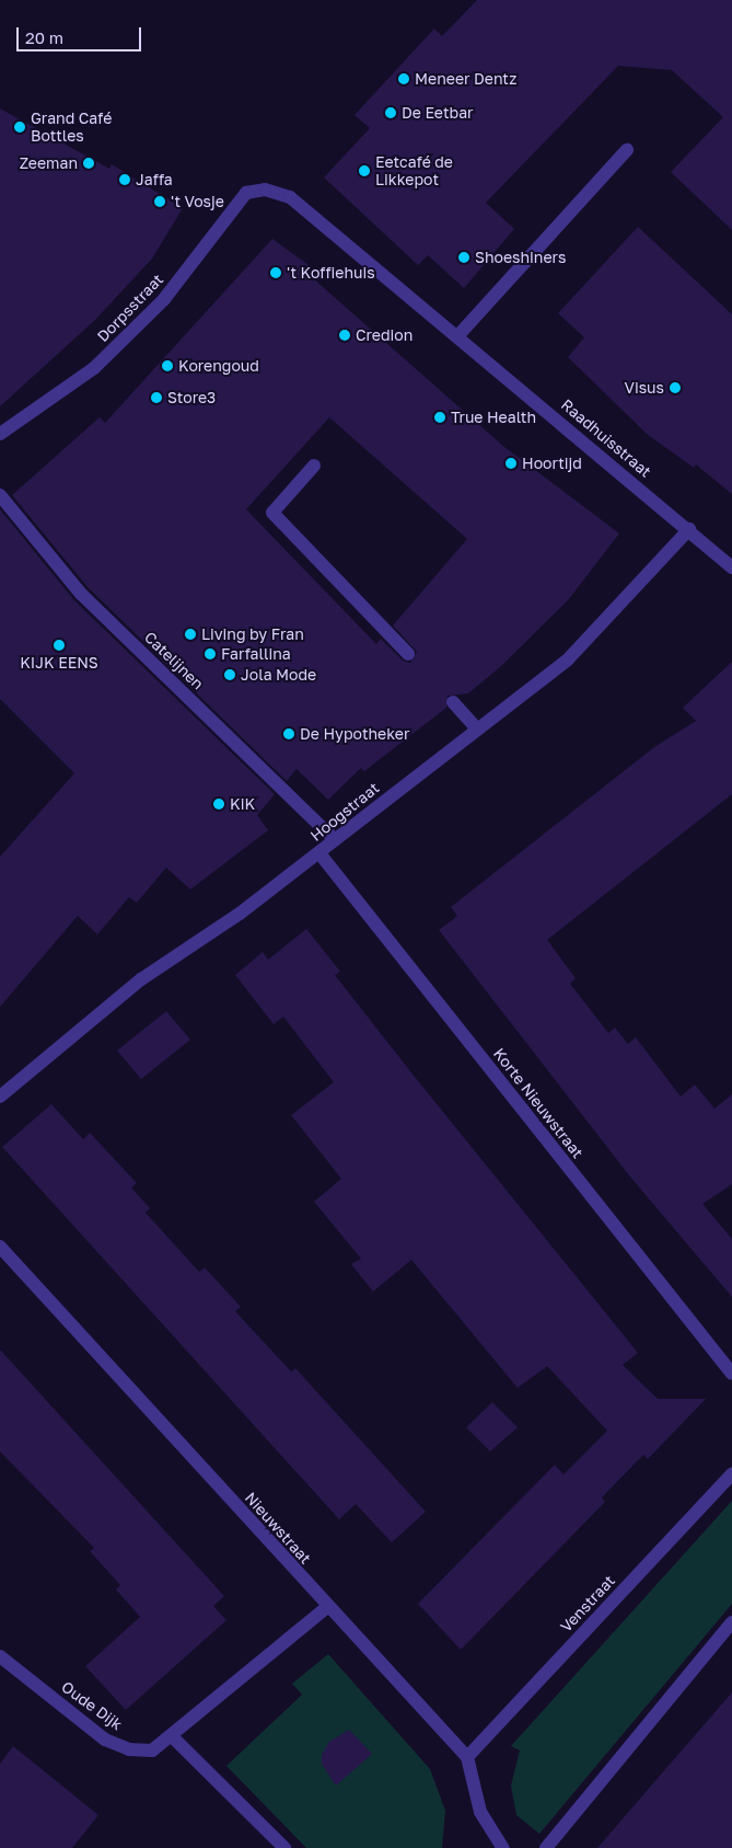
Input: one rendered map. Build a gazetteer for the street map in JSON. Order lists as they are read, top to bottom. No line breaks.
{"streets":{"street":["Dorpsstraat","Raadhuisstraat","Catelijnen","Hoogstraat","Korte Nieuwstraat","Nieuwstraat","Venstraat","Oude Dijk"]},"crossings":[["Dorpsstraat","Raadhuisstraat"],["Raadhuisstraat","Hoogstraat"],["Catelijnen","Hoogstraat"],["Hoogstraat","Korte Nieuwstraat"],["Nieuwstraat","Venstraat"],["Nieuwstraat","Oude Dijk"]],"places":["Meneer Dentz","De Eetbar","Grand Café Bottles","Zeeman","Eetcafé de Likkepot","Jaffa","'t Vosje","Shoeshiners","'t Koffiehuis","Credion","Korengoud","Visus","Store3","True Health","Hoortijd","Living by Fran","KIJK EENS","Farfallina","Jola Mode","De Hypotheker","KiK"],"scale_bar":"20 m"}
